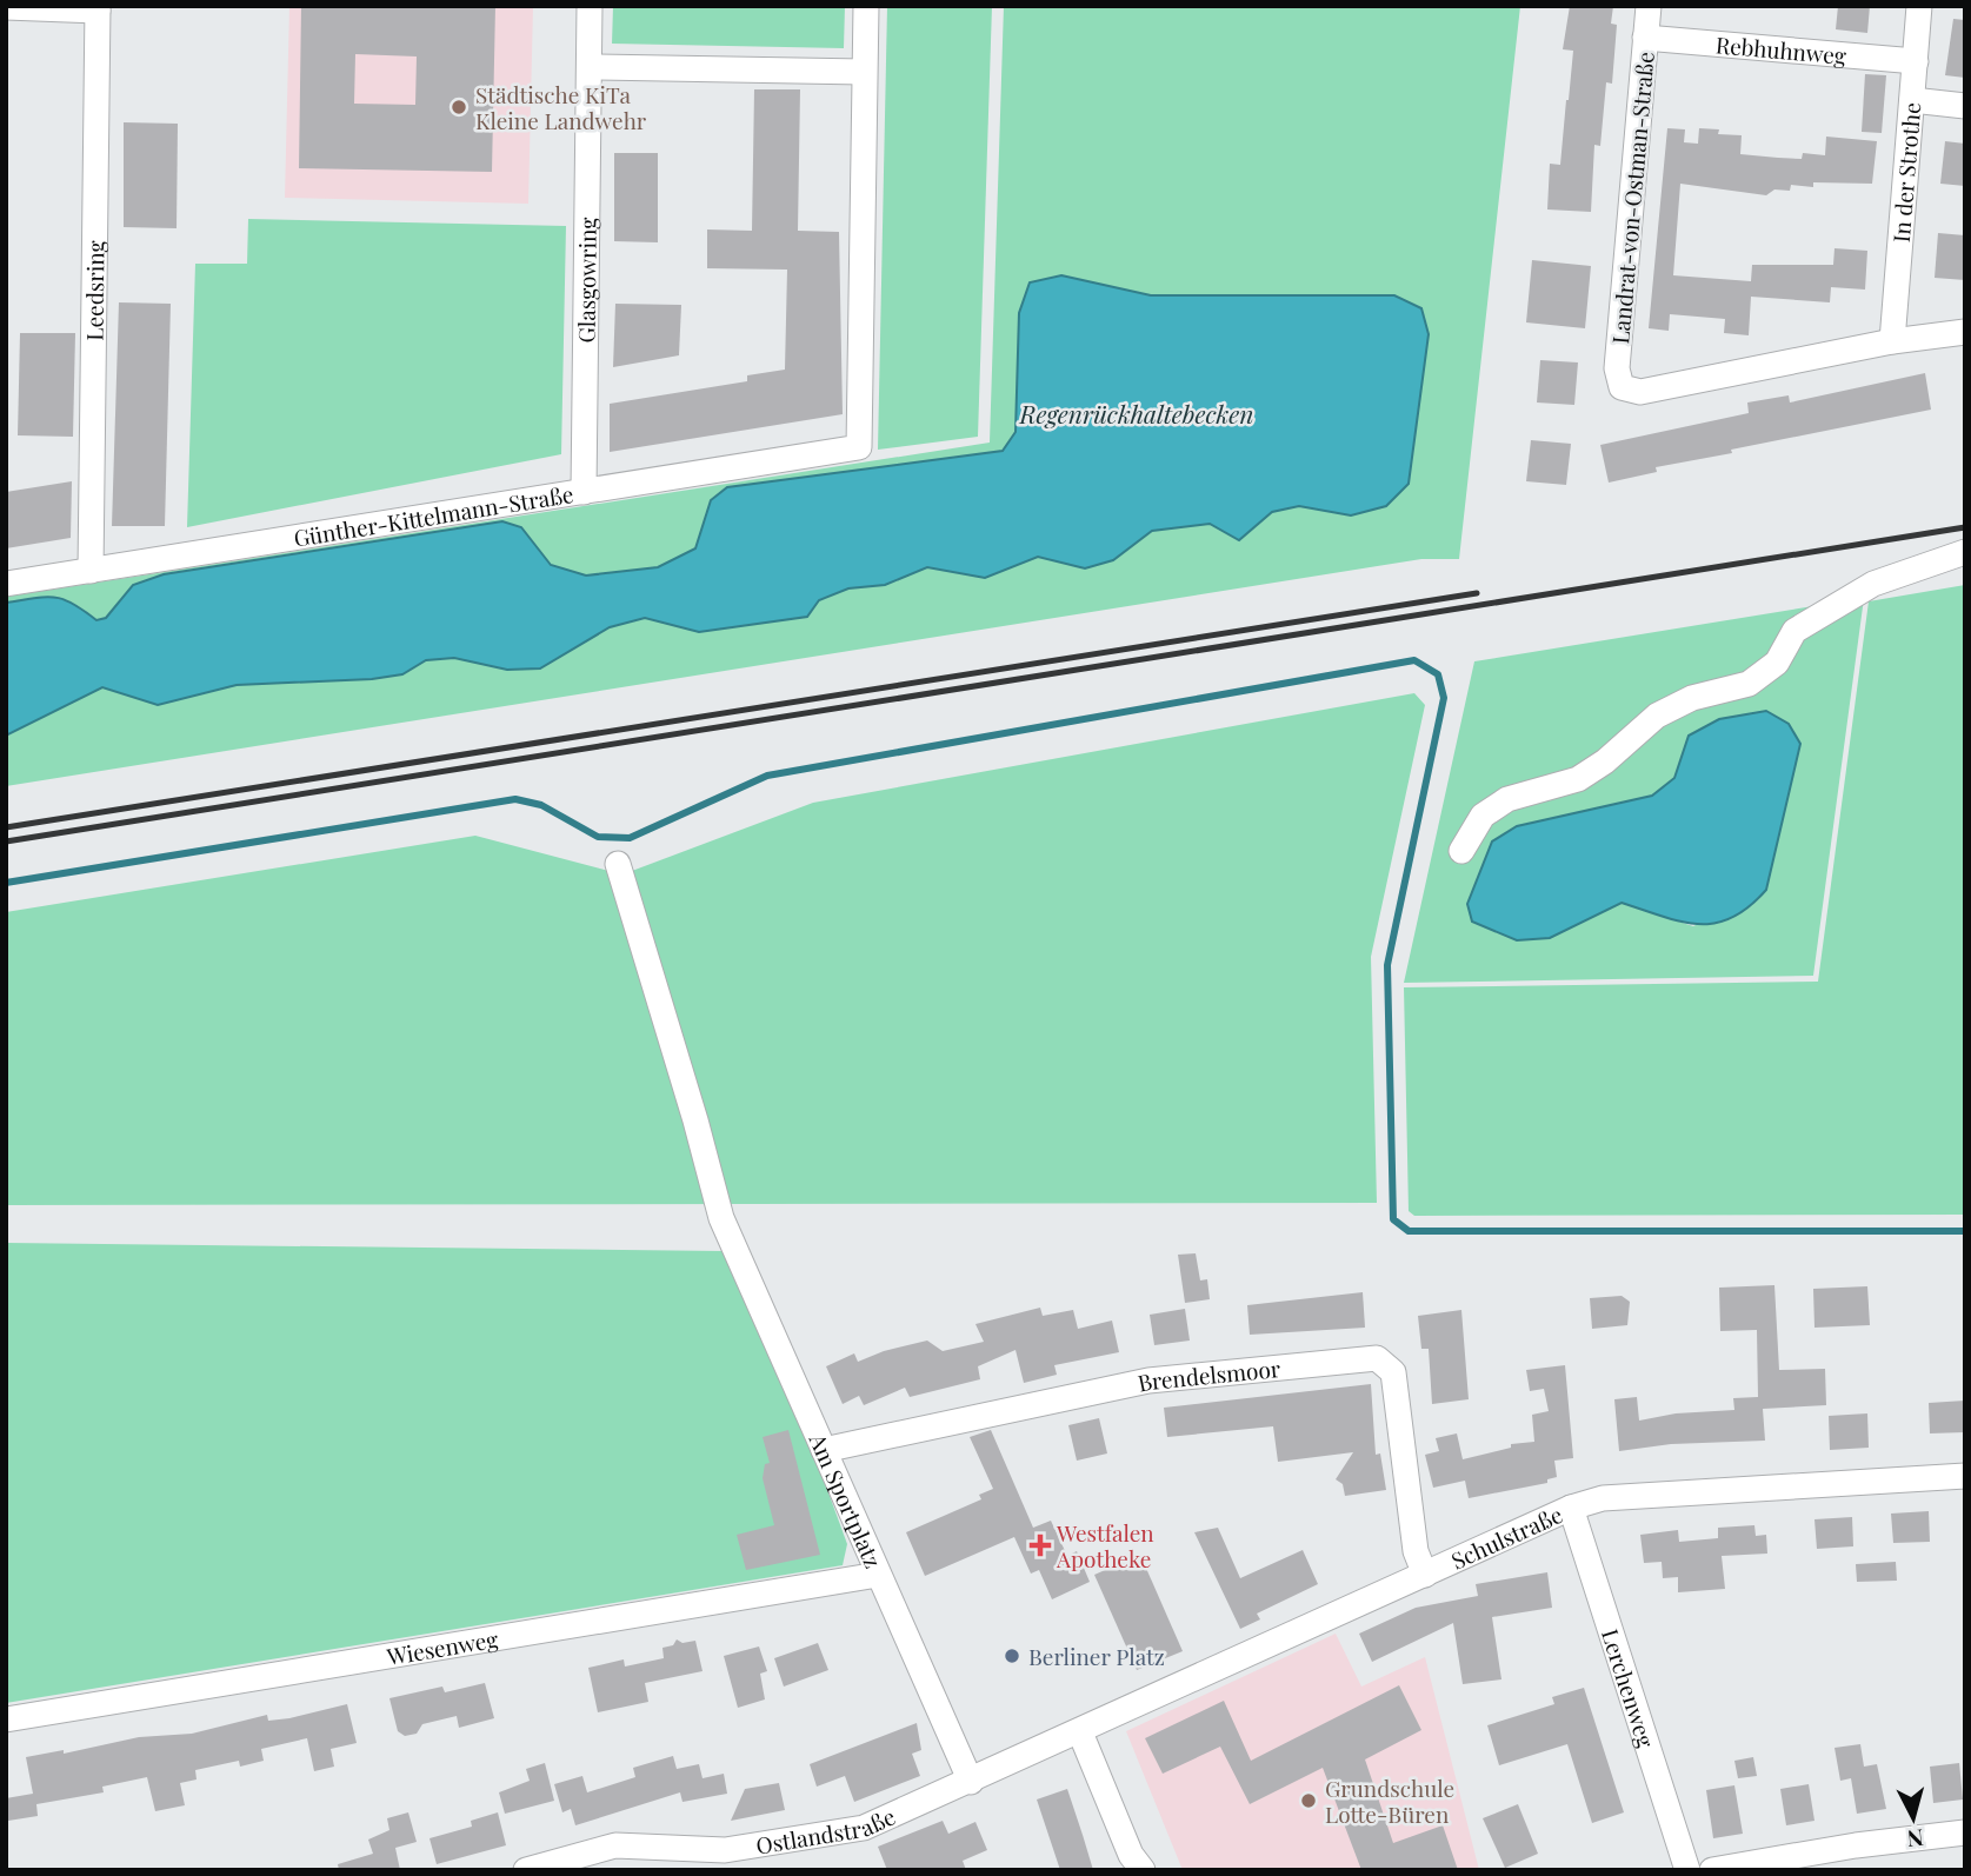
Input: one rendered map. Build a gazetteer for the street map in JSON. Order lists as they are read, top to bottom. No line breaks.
{"streets":{"street":["Rebhuhnweg","In der Strothe","Landrat-von-Ostman-Straße","Glasgowring","Leedsring","Günther-Kittelmann-Straße","Brendelsmoor","Am Sportplatz","Schulstraße","Wiesenweg","Lerchenweg","Ostlandstraße"]},"crossings":[["Rebhuhnweg","In der Strothe"],["Rebhuhnweg","Landrat-von-Ostman-Straße"],["In der Strothe","Landrat-von-Ostman-Straße"],["Glasgowring","Günther-Kittelmann-Straße"],["Leedsring","Günther-Kittelmann-Straße"],["Brendelsmoor","Am Sportplatz"],["Brendelsmoor","Schulstraße"],["Am Sportplatz","Wiesenweg"],["Am Sportplatz","Ostlandstraße"],["Schulstraße","Lerchenweg"]],"water":["Regenrückhaltebecken"],"places":{"other":["Städtische KiTa Kleine Landwehr","Berliner Platz","Grundschule Lotte-Büren"],"health":["Westfalen Apotheke"]},"north":"bottom"}
